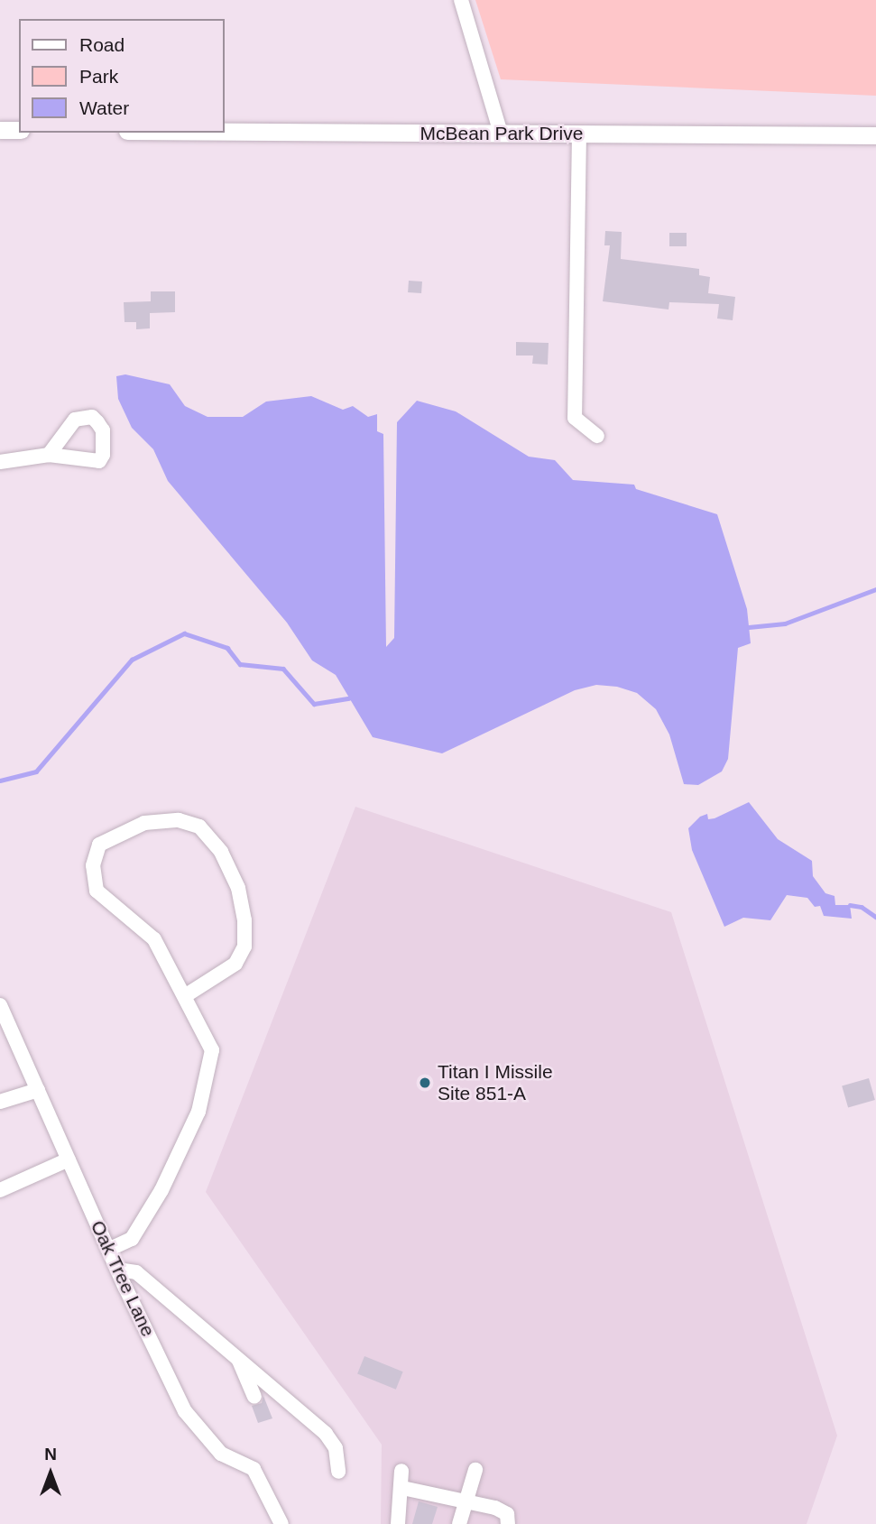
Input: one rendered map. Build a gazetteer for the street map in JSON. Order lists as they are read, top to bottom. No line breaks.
{"streets":{"main road":["McBean Park Drive"],"street":["Oak Tree Lane"]},"places":["Titan I Missile Site 851-A"],"legend":["Road","Park","Water"],"north":"top"}
